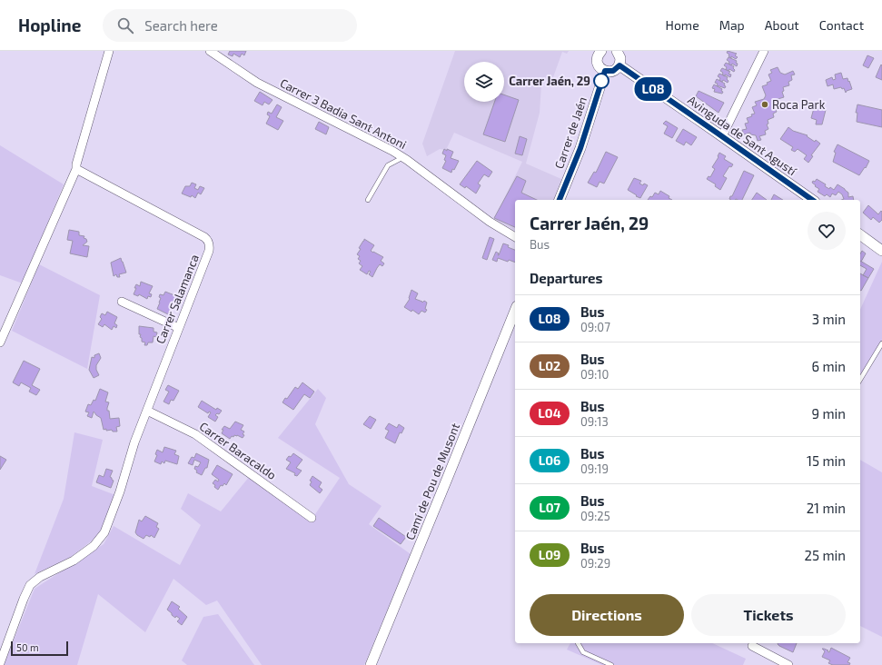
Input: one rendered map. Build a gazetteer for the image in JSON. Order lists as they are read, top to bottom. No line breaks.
{"streets":{"street":["Carrer 3 Badia Sant Antoni","Carrer de Jaén","Avinguda de Sant Agustí","Carrer Salamanca","Carrer Baracaldo","Camí de Pou de Musont"]},"crossings":[["Carrer Salamanca","Carrer Baracaldo"]],"places":["Carrer Jaén, 29","Roca Park"],"lines":["bus line L08"],"scale_bar":"50 m","page":{"header":"Hopline","search":"Search here","nav":["Home","Map","About","Contact"],"on_map":"L08","heading":[["Carrer Jaén, 29","Bus"],"Departures"],"list":[{"mark":"L08","name":"Bus","note":"09:07","value":"3 min"},{"mark":"L02","name":"Bus","note":"09:10","value":"6 min"},{"mark":"L04","name":"Bus","note":"09:13","value":"9 min"},{"mark":"L06","name":"Bus","note":"09:19","value":"15 min"},{"mark":"L07","name":"Bus","note":"09:25","value":"21 min"},{"mark":"L09","name":"Bus","note":"09:29","value":"25 min"}],"buttons":["Directions","Tickets"],"scale":"50 m"}}
